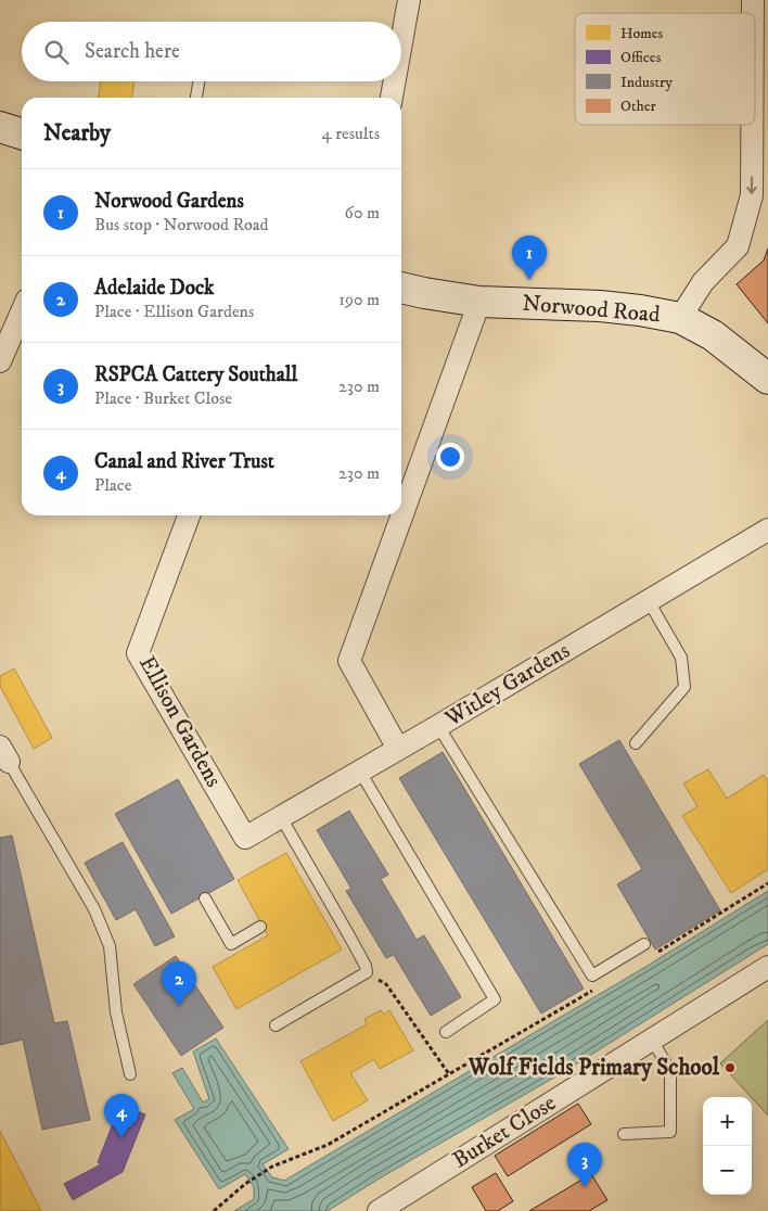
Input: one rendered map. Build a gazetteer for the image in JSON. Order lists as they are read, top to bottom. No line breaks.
{"streets":{"street":["Norwood Road","Witley Gardens","Ellison Gardens","Burket Close"]},"crossings":[["Witley Gardens","Ellison Gardens"]],"places":["Wolf Fields Primary School"],"legend":["Homes","Offices","Industry","Other"],"page":{"search":"Search here","heading":["Nearby","4 results"],"list":[{"mark":"1","name":"Norwood Gardens","note":"Bus stop · Norwood Road","value":"60 m"},{"mark":"2","name":"Adelaide Dock","note":"Place · Ellison Gardens","value":"190 m"},{"mark":"3","name":"RSPCA Cattery Southall","note":"Place · Burket Close","value":"230 m"},{"mark":"4","name":"Canal and River Trust","note":"Place","value":"230 m"}],"pins":["1","2","4","3"],"map_buttons":["+","−"]}}
